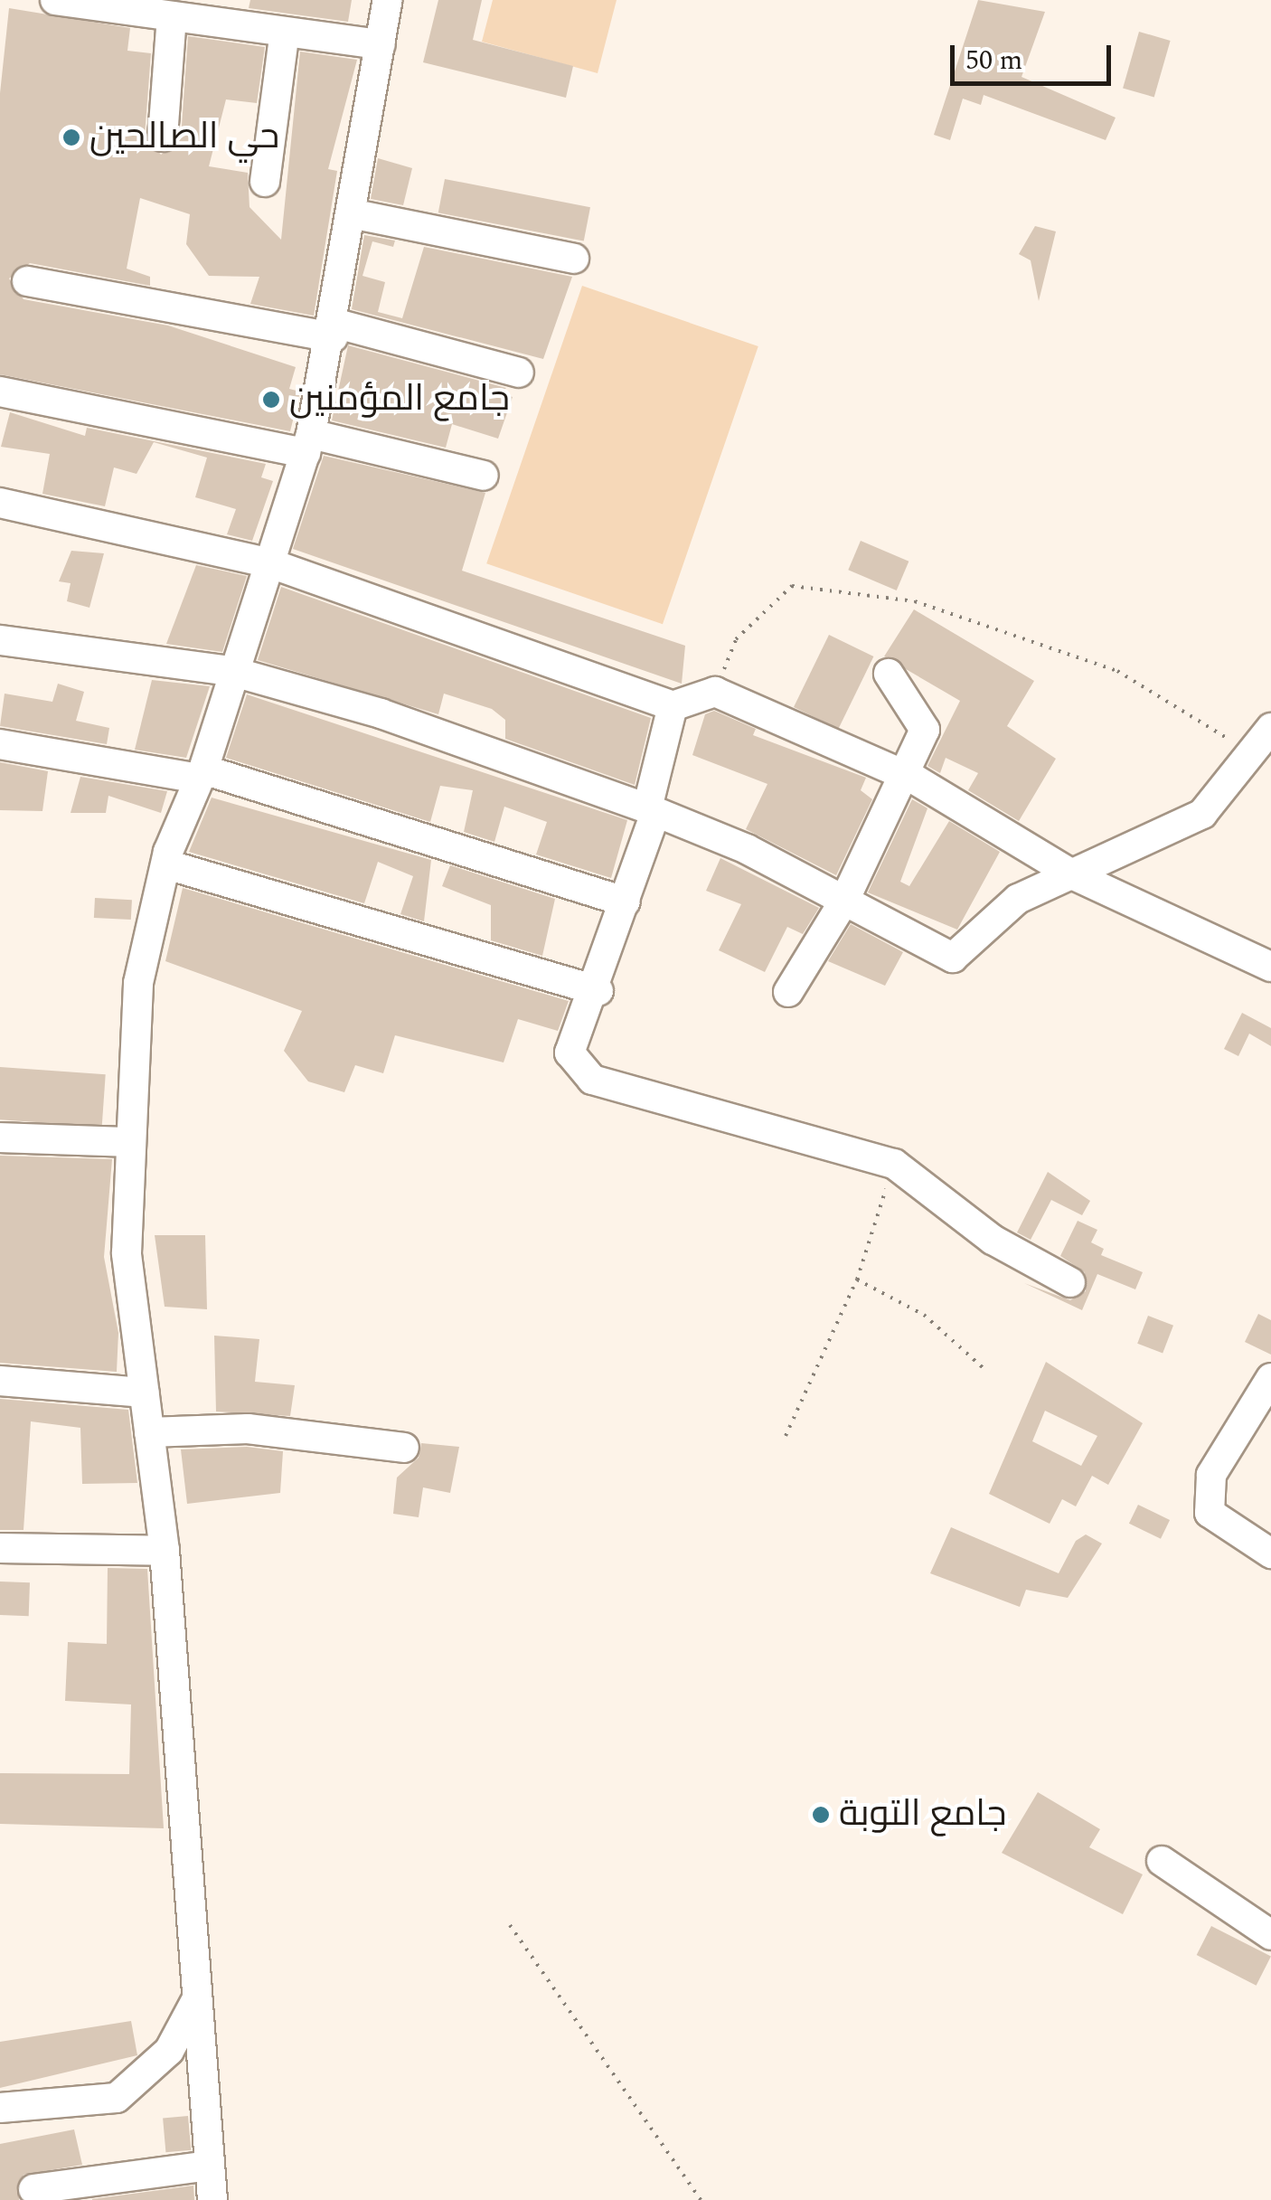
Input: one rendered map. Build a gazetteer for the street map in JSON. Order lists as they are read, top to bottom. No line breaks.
{"places":["حي الصالحين","جامع المؤمنين","جامع التوبة"],"scale_bar":"50 m"}
